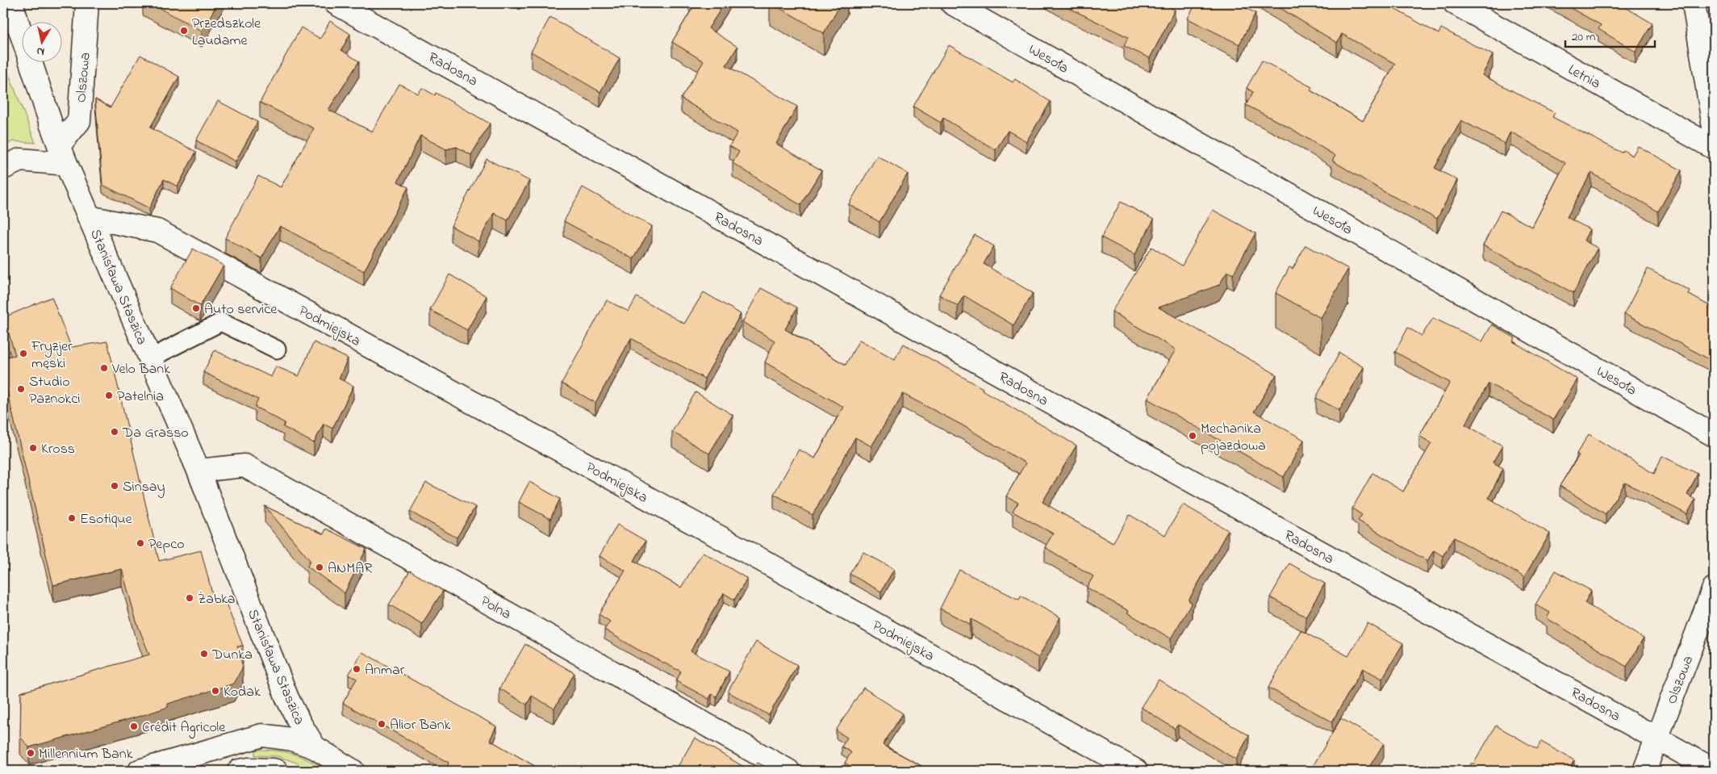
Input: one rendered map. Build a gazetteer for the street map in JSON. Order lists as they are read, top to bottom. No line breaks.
{"streets":{"street":["Wesoła","Radosna","Letnia","Olszowa","Stanisława Staszica","Podmiejska","Polna"]},"crossings":[["Radosna","Olszowa"],["Olszowa","Stanisława Staszica"],["Stanisława Staszica","Podmiejska"],["Stanisława Staszica","Polna"]],"places":["Przedszkole Laudame","Auto service","Fryzjer męski","Velo Bank","Studio Paznokci","Patelnia","Da Grasso","Mechanika pojazdowa","Kross","Sinsay","Esotique","Pepco","ANMAR","Żabka","Dunka","Anmar","Kodak","Alior Bank","Crédit Agricole","Millennium Bank"],"scale_bar":"20 m","north":"bottom"}
